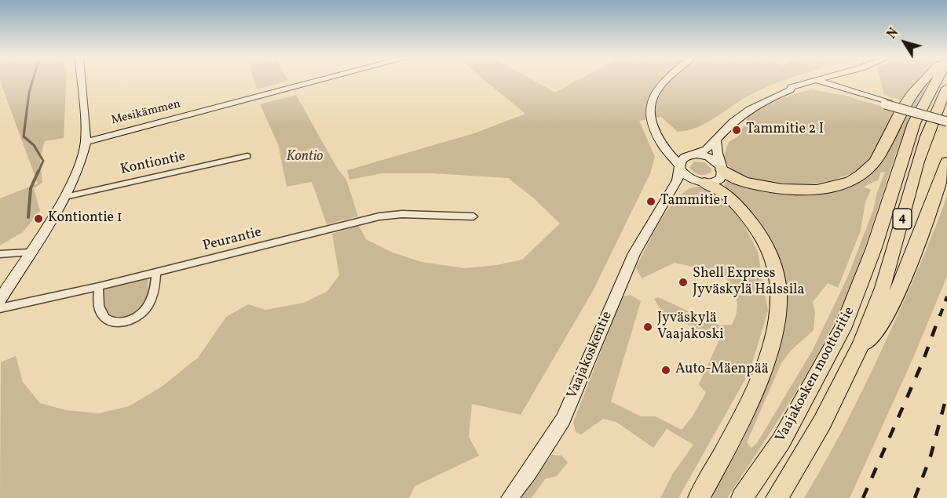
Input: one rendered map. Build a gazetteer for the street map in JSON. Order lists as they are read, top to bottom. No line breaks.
{"streets":{"highway":["4","Vaajakosken moottoritie"],"main road":["Mesikämmen","Vaajakoskentie"],"street":["Kontiontie","Peurantie"]},"parks":["Kontio"],"places":["Tammitie 2 I","Tammitie 1","Kontiontie 1","Shell Express Jyväskylä Halssila","Jyväskylä Vaajakoski","Auto-Mäenpää"],"north":"top left"}
